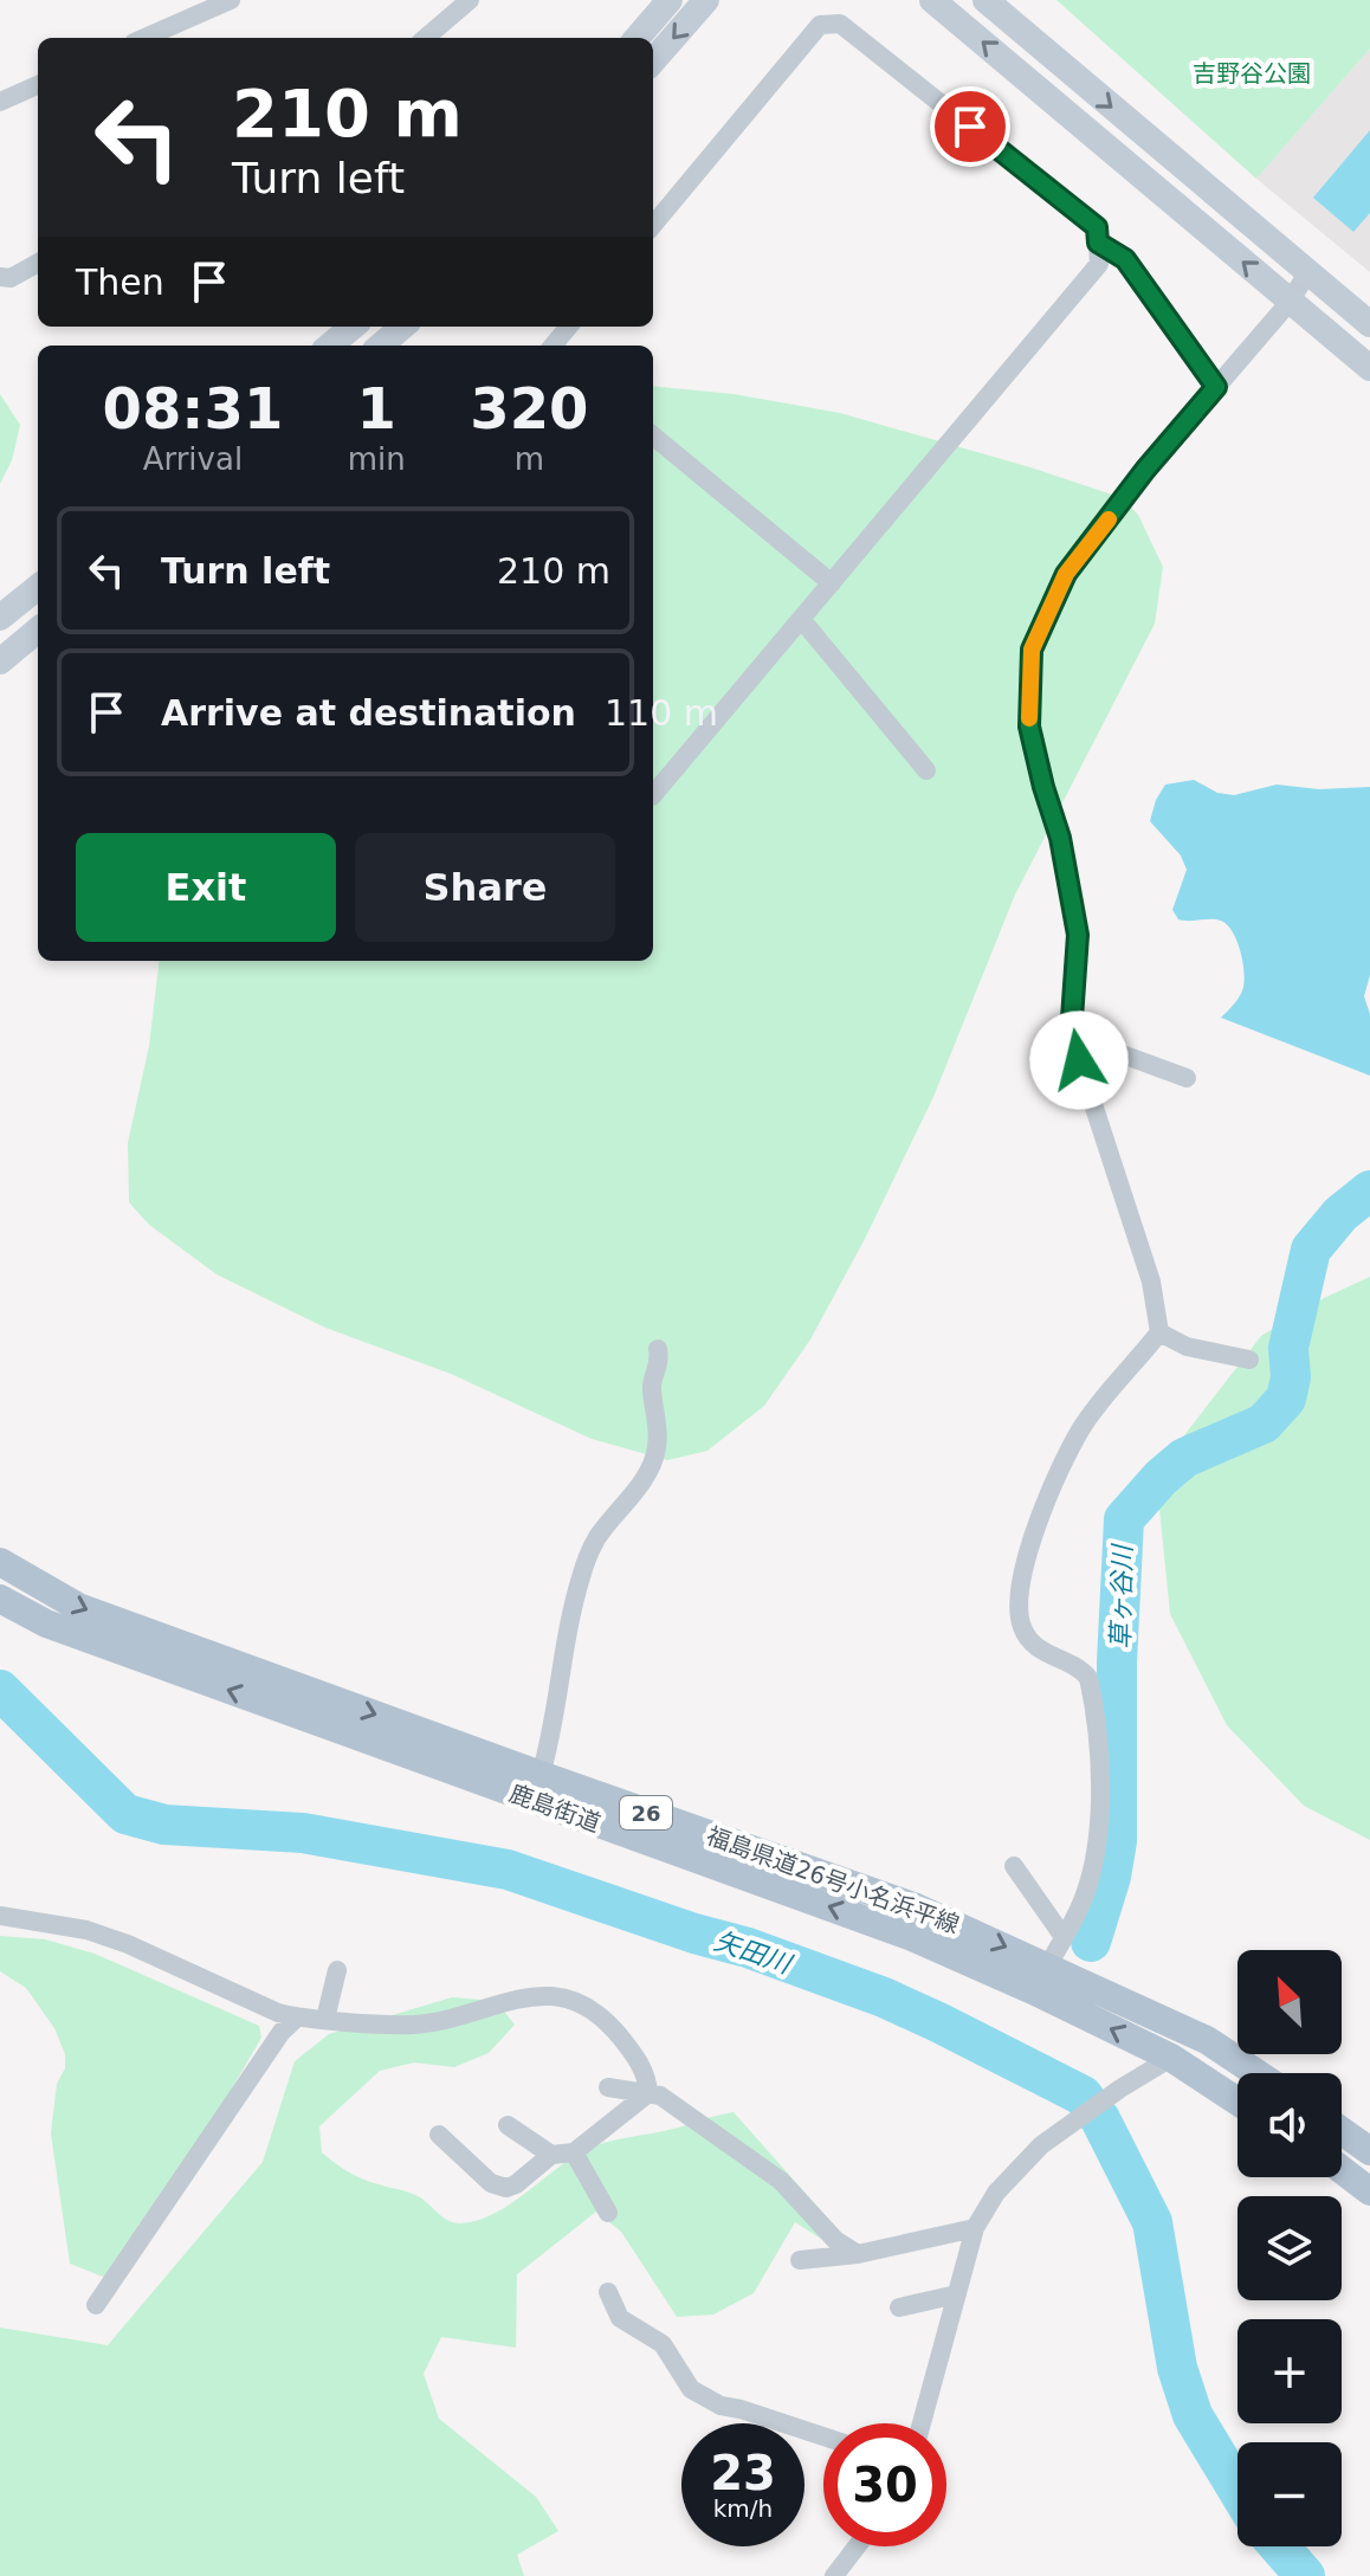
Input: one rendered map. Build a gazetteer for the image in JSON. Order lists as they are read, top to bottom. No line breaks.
{"streets":{"main road":["鹿島街道","26","福島県道26号小名浜平線"]},"one_way":["鹿島街道","福島県道26号小名浜平線"],"water":["草ヶ谷川","矢田川"],"parks":["吉野谷公園"],"north":"top left","page":{"turn":["210 m","Turn left"],"then":"Then","eta":["08:31","Arrival","1","min","320","m"],"list":[{"name":"Turn left","value":"210 m"},{"name":"Arrive at destination","value":"110 m"}],"buttons":["Exit","Share"],"map_buttons":["+","−"],"speed":"23 km/h","limit":"30"}}
